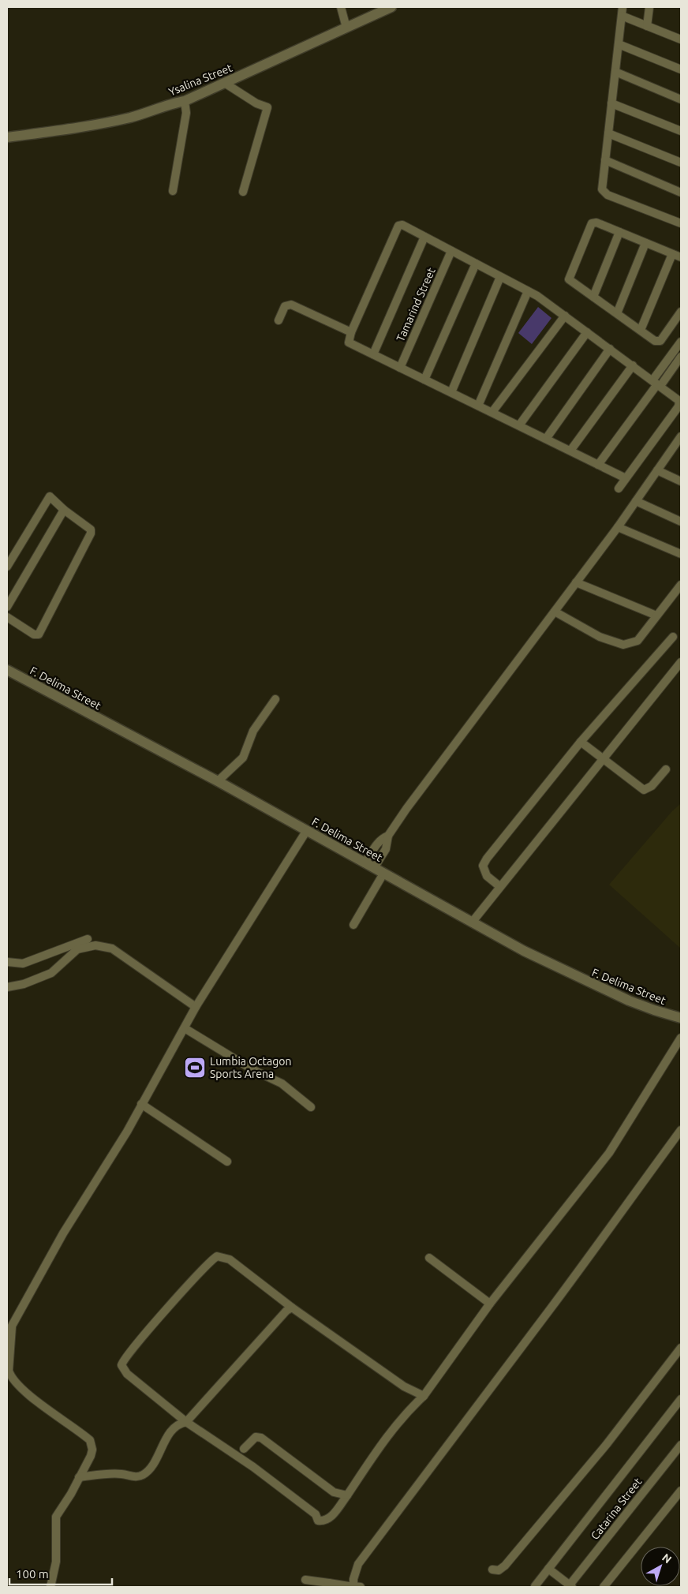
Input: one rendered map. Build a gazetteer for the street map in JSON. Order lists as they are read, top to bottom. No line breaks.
{"streets":{"street":["Ysalina Street","Tamarind Street","F. Delima Street","Catarina Street"]},"places":{"sports":["Lumbia Octagon Sports Arena"]},"scale_bar":"100 m","north":"top right"}
